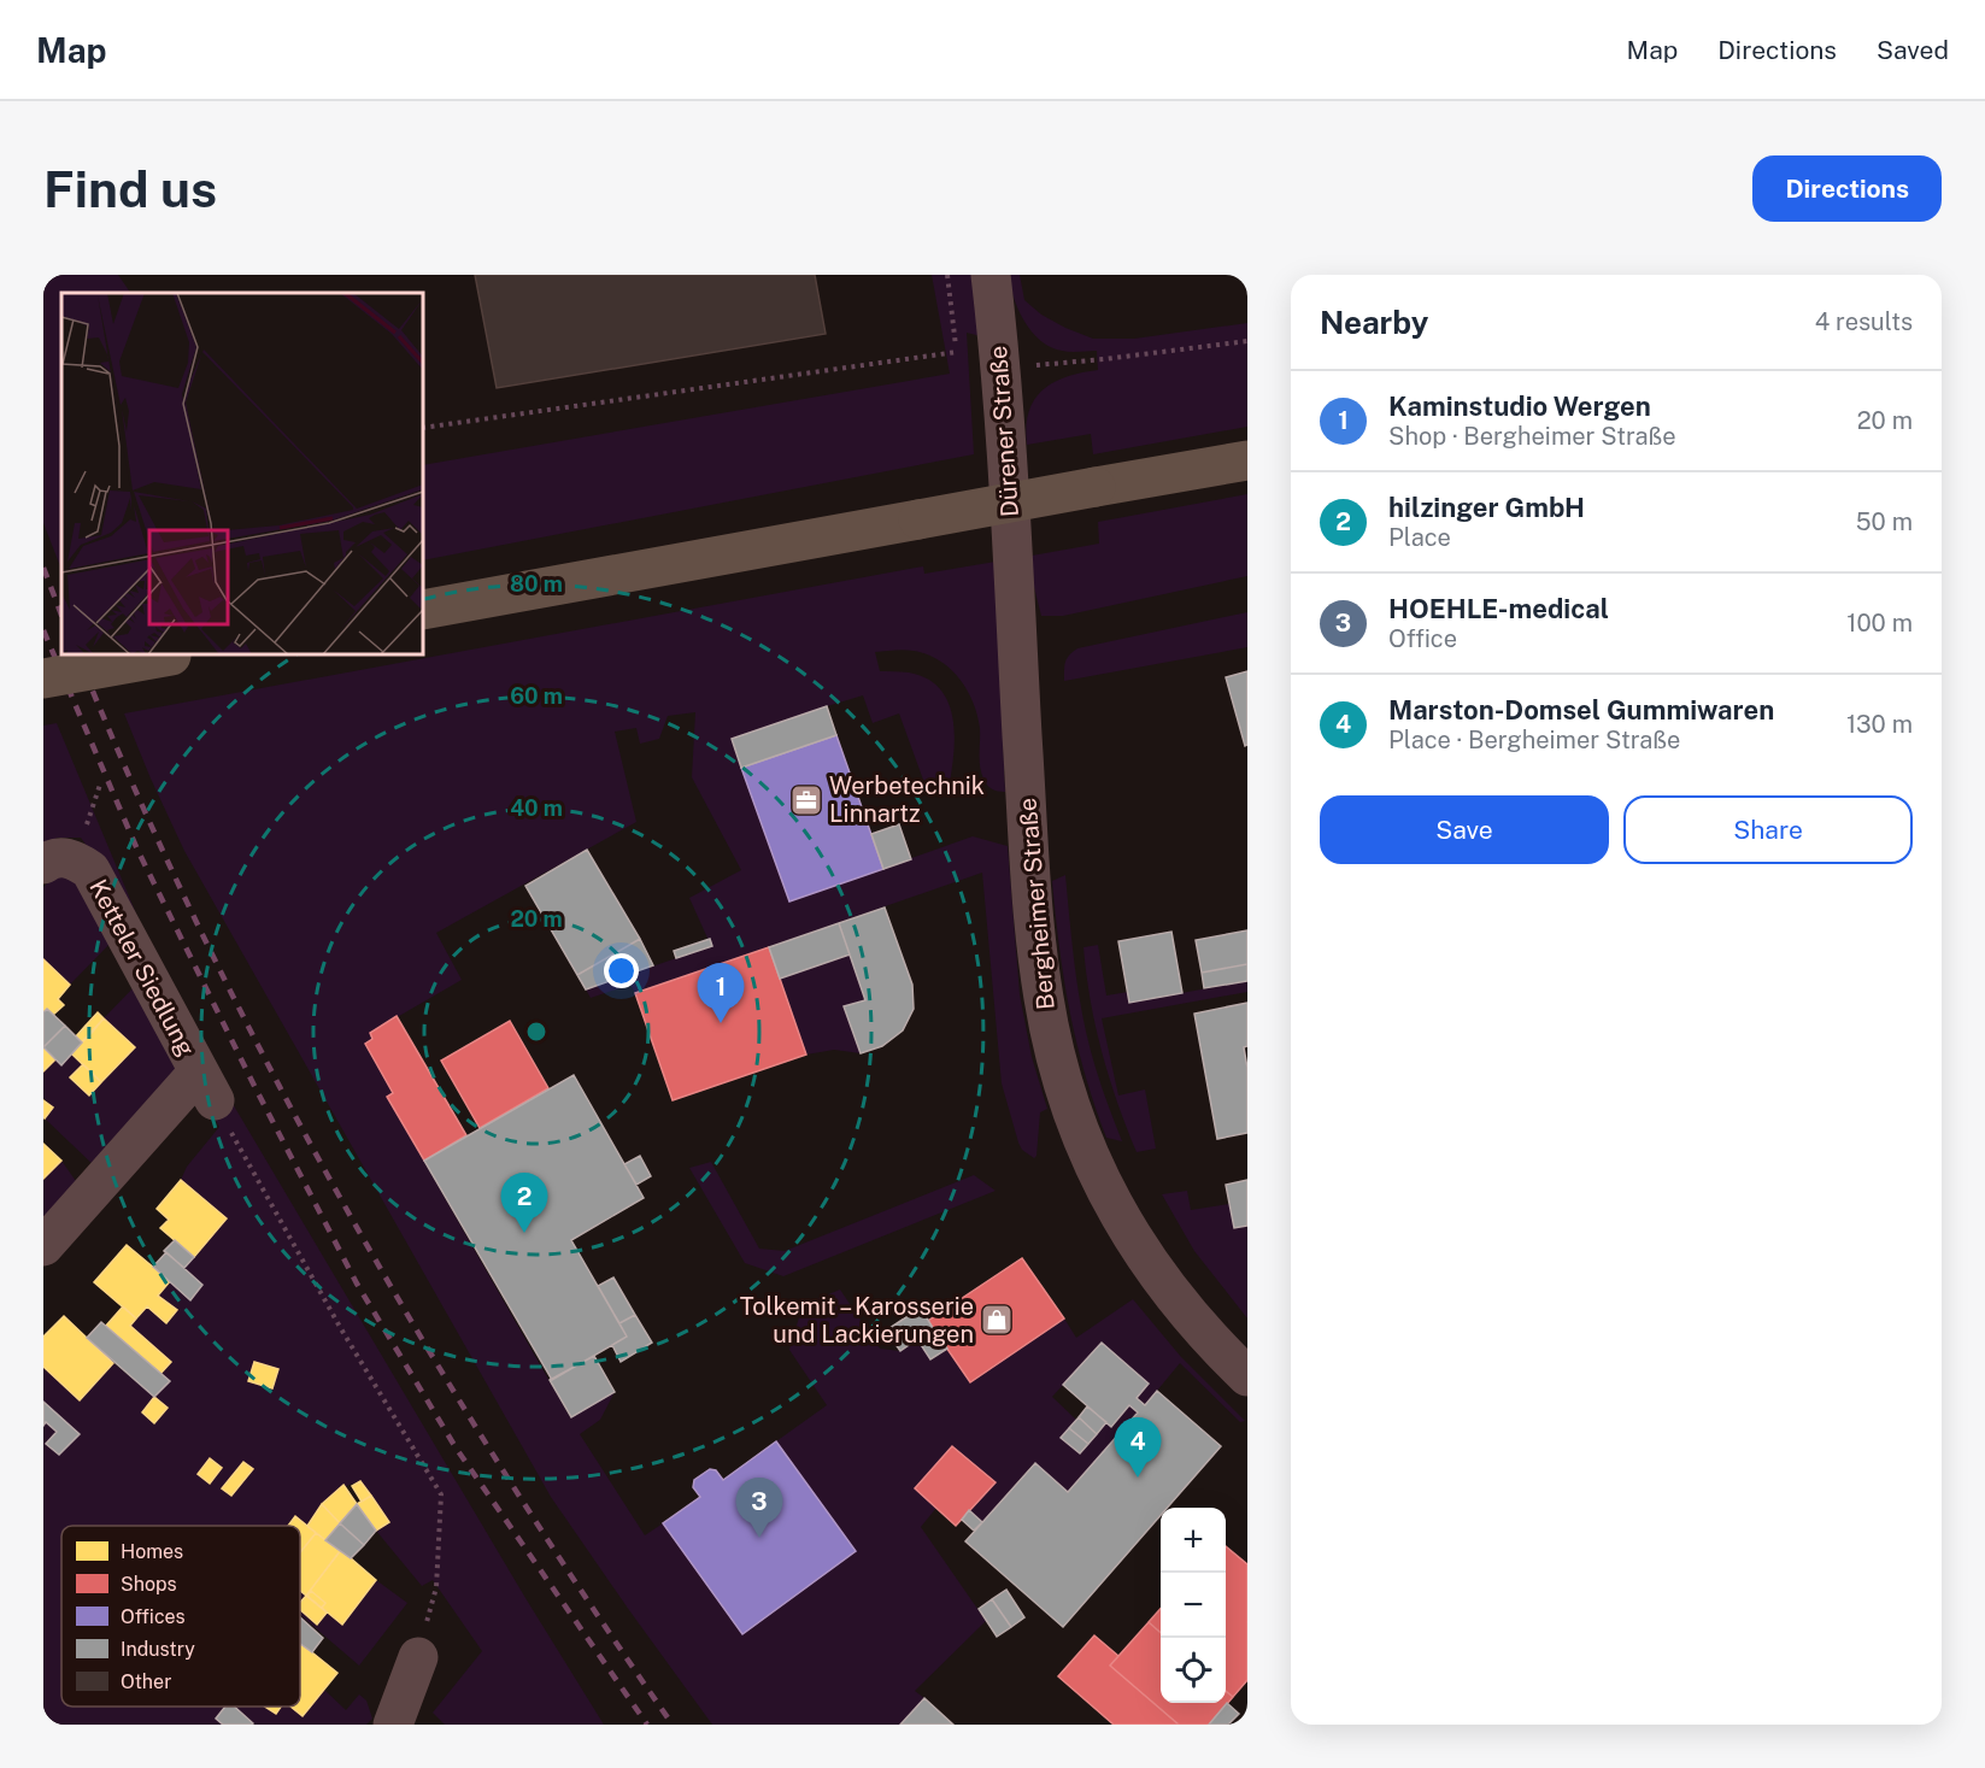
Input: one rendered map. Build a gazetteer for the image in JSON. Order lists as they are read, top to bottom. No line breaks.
{"streets":{"street":["Dürener Straße","Bergheimer Straße","Ketteler Siedlung"]},"crossings":[["Dürener Straße","Bergheimer Straße"]],"places":{"office":["Werbetechnik Linnartz"],"shop":["Tolkemit – Karosserie und Lackierungen"]},"legend":["Homes","Shops","Offices","Industry","Other"],"page":{"header":"Map","nav":["Map","Directions","Saved"],"buttons":["Directions",["Save","Share"]],"title":"Find us","heading":["Nearby","4 results"],"list":[{"mark":"1","name":"Kaminstudio Wergen","note":"Shop · Bergheimer Straße","value":"20 m"},{"mark":"2","name":"hilzinger GmbH","note":"Place","value":"50 m"},{"mark":"3","name":"HOEHLE-medical","note":"Office","value":"100 m"},{"mark":"4","name":"Marston-Domsel Gummiwaren","note":"Place · Bergheimer Straße","value":"130 m"}],"pins":["1","2","4","3"],"map_buttons":["+","−"]},"rings":["80 m","60 m","40 m","20 m"]}
